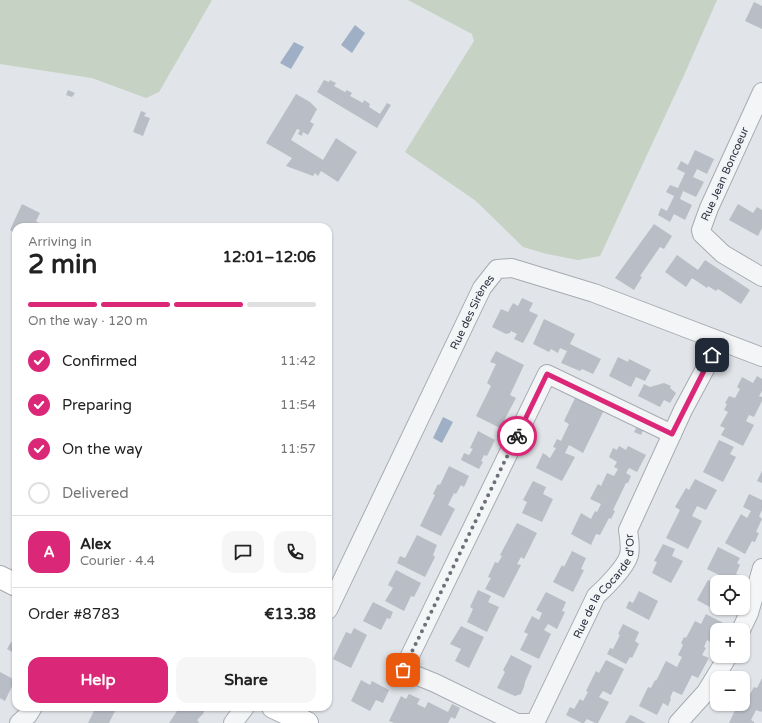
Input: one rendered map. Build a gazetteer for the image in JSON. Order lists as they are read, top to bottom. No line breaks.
{"streets":{"street":["Rue Jean Boncoeur","Rue des Sirènes","Rue de la Cocarde d'Or"]},"crossings":[["Rue des Sirènes","Rue de la Cocarde d'Or"]],"page":{"heading":["2 min","Arriving in","12:01–12:06"],"panel":["Alex","Courier · 4.4","Order #8783","€13.38"],"bar":"On the way · 120 m","list":[["Confirmed","11:42"],["Preparing","11:54"],["On the way","11:57"],"Delivered"],"round":"A","map_buttons":["+","−"],"buttons":["Help","Share"]}}
